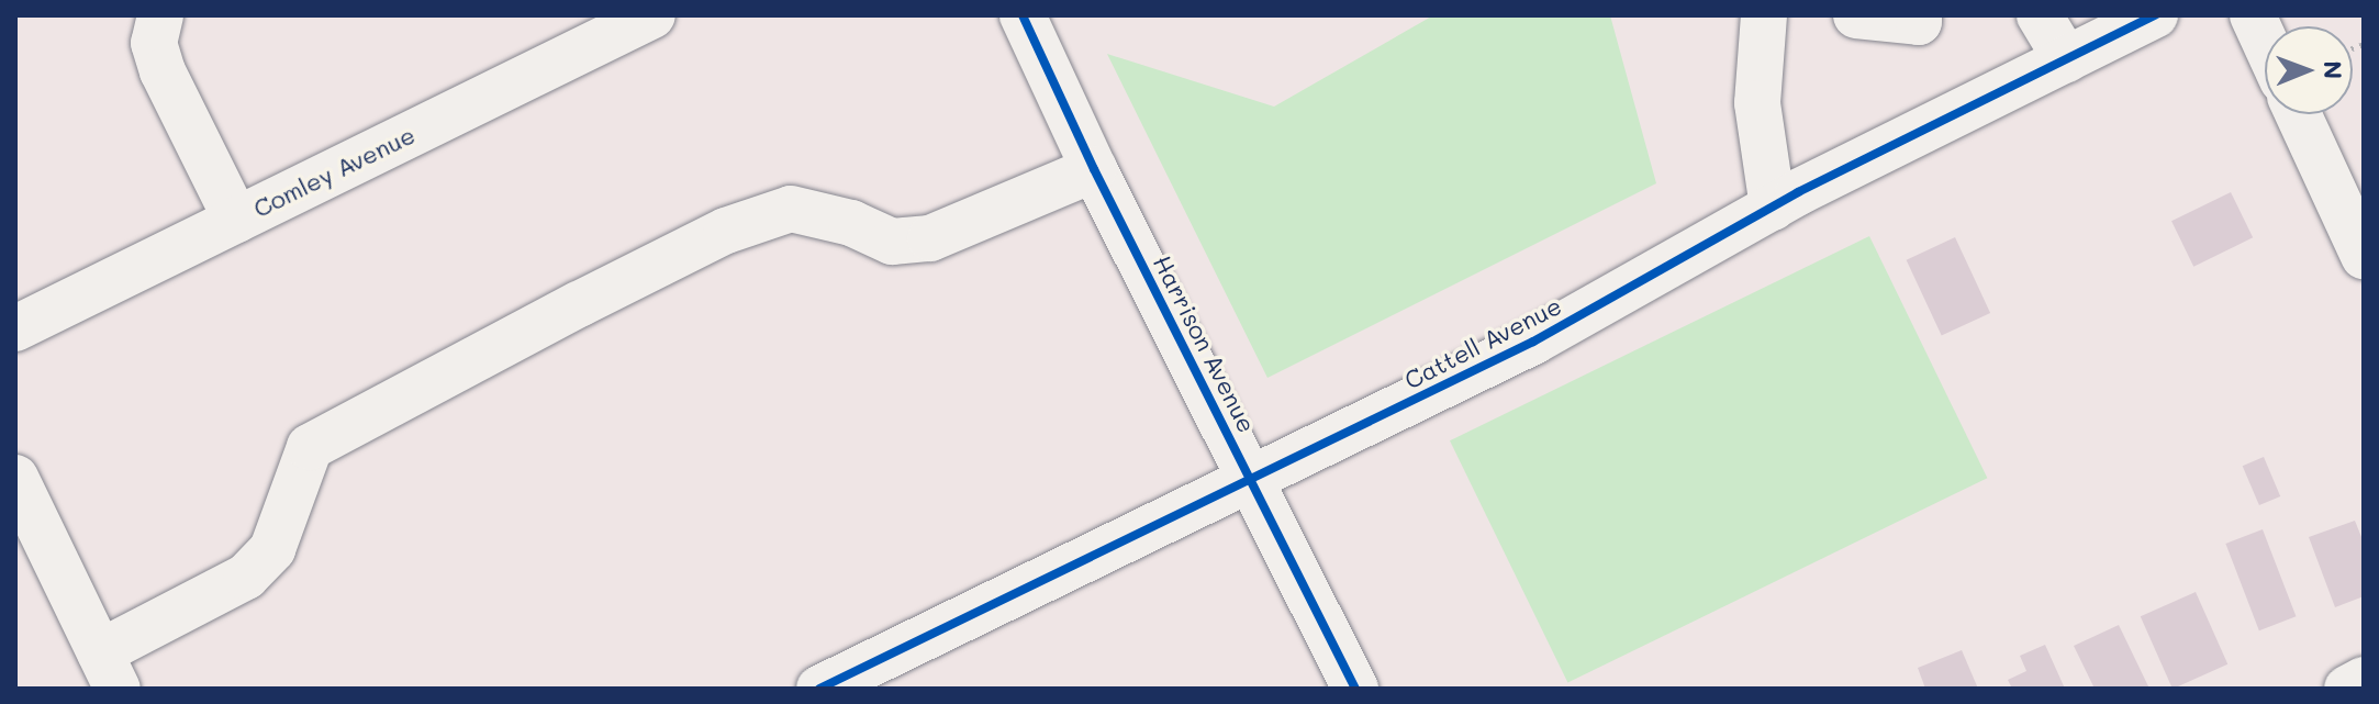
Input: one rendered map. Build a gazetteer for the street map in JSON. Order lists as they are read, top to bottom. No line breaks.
{"streets":{"street":["Comley Avenue","Cattell Avenue","Harrison Avenue"]},"crossings":[["Cattell Avenue","Harrison Avenue"]],"north":"right"}
